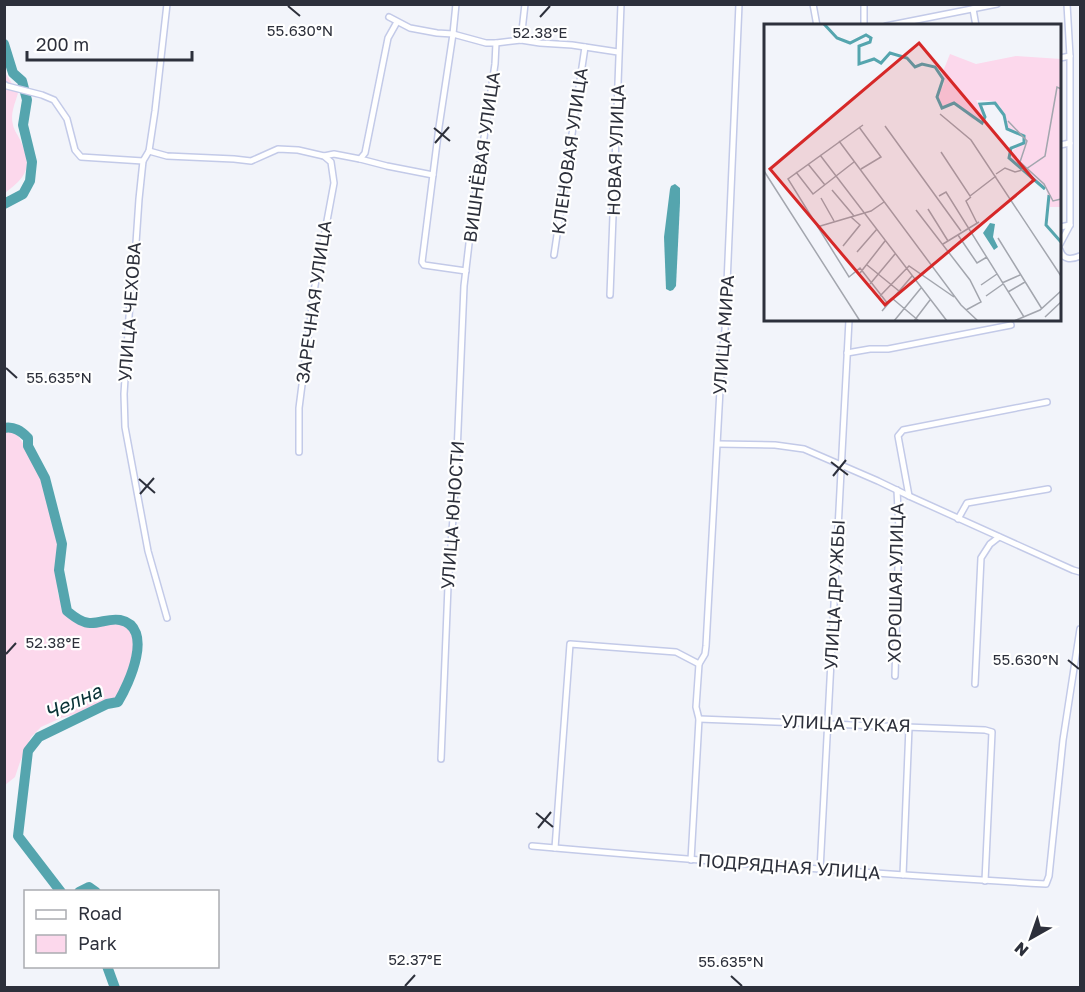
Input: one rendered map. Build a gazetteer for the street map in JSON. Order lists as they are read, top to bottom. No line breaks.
{"streets":{"street":["НОВАЯ УЛИЦА","КЛЕНОВАЯ УЛИЦА","ВИШНЁВАЯ УЛИЦА","ЗАРЕЧНАЯ УЛИЦА","УЛИЦА ЧЕХОВА","УЛИЦА МИРА","УЛИЦА ЮНОСТИ","ХОРОШАЯ УЛИЦА","УЛИЦА ДРУЖБЫ","УЛИЦА ТУКАЯ","ПОДРЯДНАЯ УЛИЦА"]},"crossings":[["ВИШНЁВАЯ УЛИЦА","УЛИЦА ЮНОСТИ"],["УЛИЦА МИРА","УЛИЦА ТУКАЯ"],["УЛИЦА МИРА","ПОДРЯДНАЯ УЛИЦА"],["УЛИЦА ДРУЖБЫ","УЛИЦА ТУКАЯ"],["УЛИЦА ДРУЖБЫ","ПОДРЯДНАЯ УЛИЦА"],["УЛИЦА ТУКАЯ","ПОДРЯДНАЯ УЛИЦА"]],"water":["Челна"],"legend":["Road","Park"],"scale_bar":"200 m","north":"bottom left","coordinates":["55.630°N","52.38°E","55.635°N","52.37°E"]}
